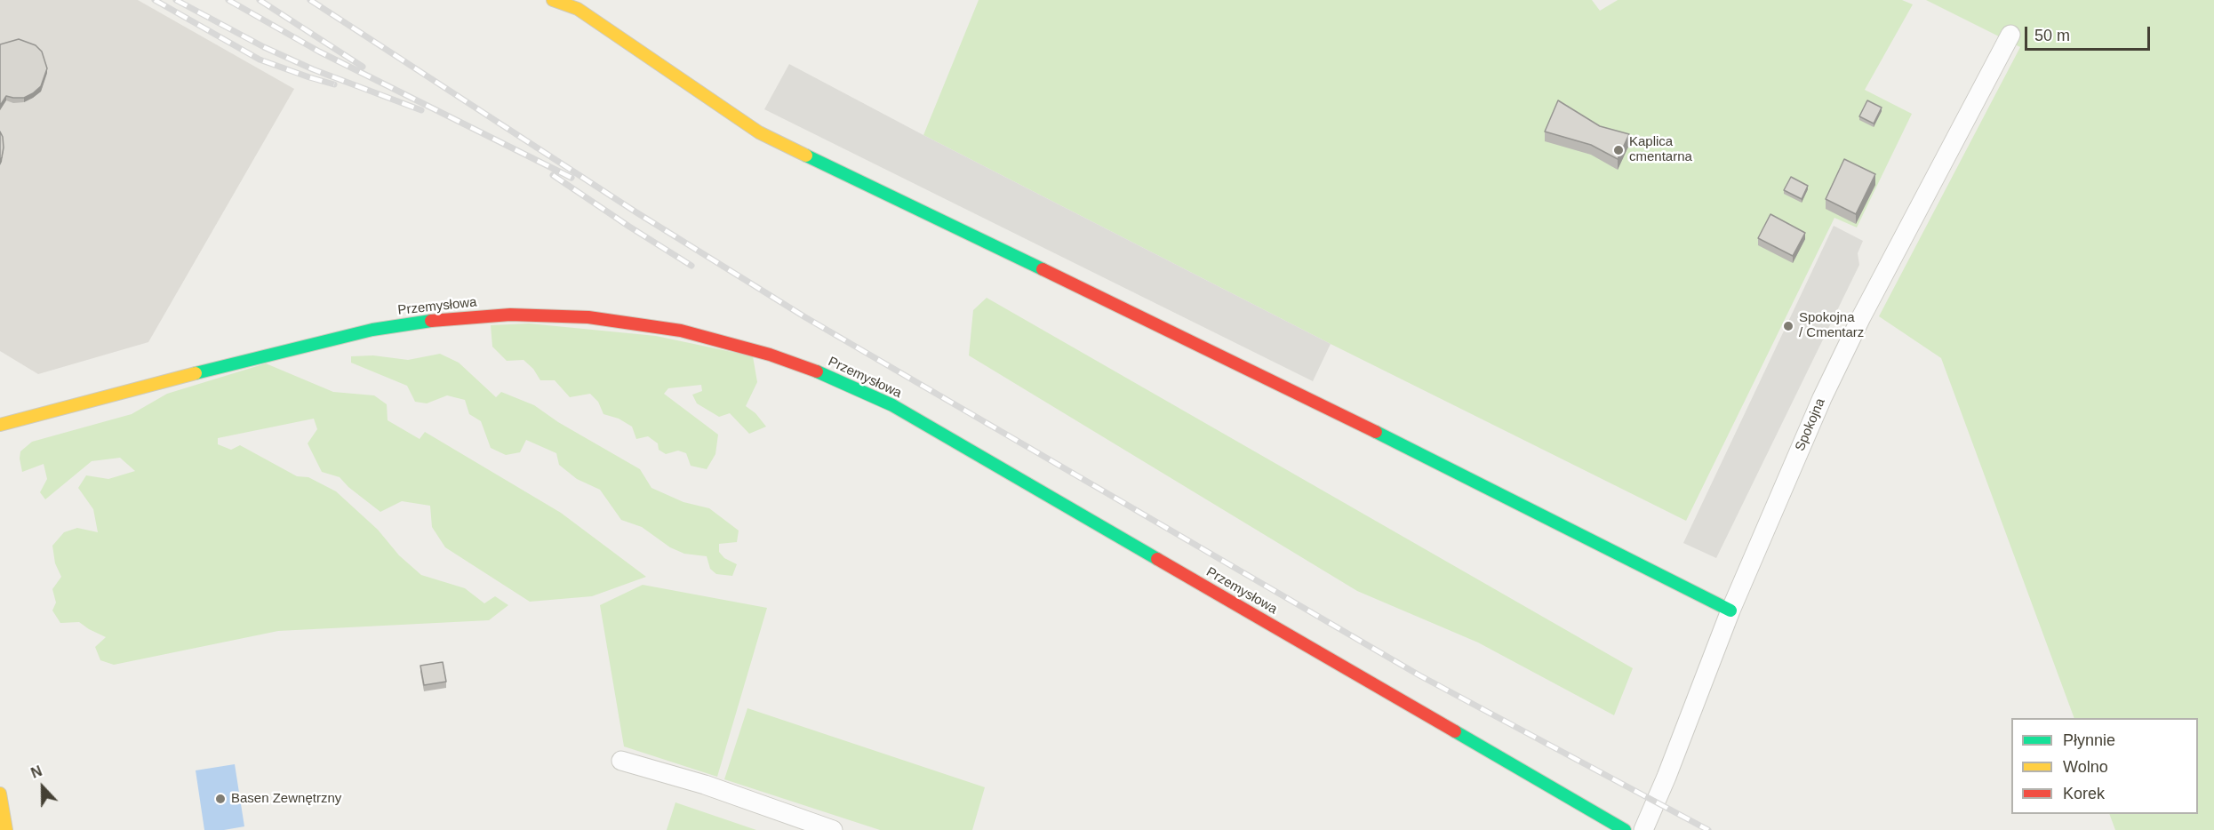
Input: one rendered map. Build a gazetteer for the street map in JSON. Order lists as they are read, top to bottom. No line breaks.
{"streets":{"street":["Przemysłowa","Spokojna"]},"places":["Kaplica cmentarna","Spokojna / Cmentarz","Basen Zewnętrzny"],"legend":["Płynnie","Wolno","Korek"],"scale_bar":"50 m","north":"top"}
